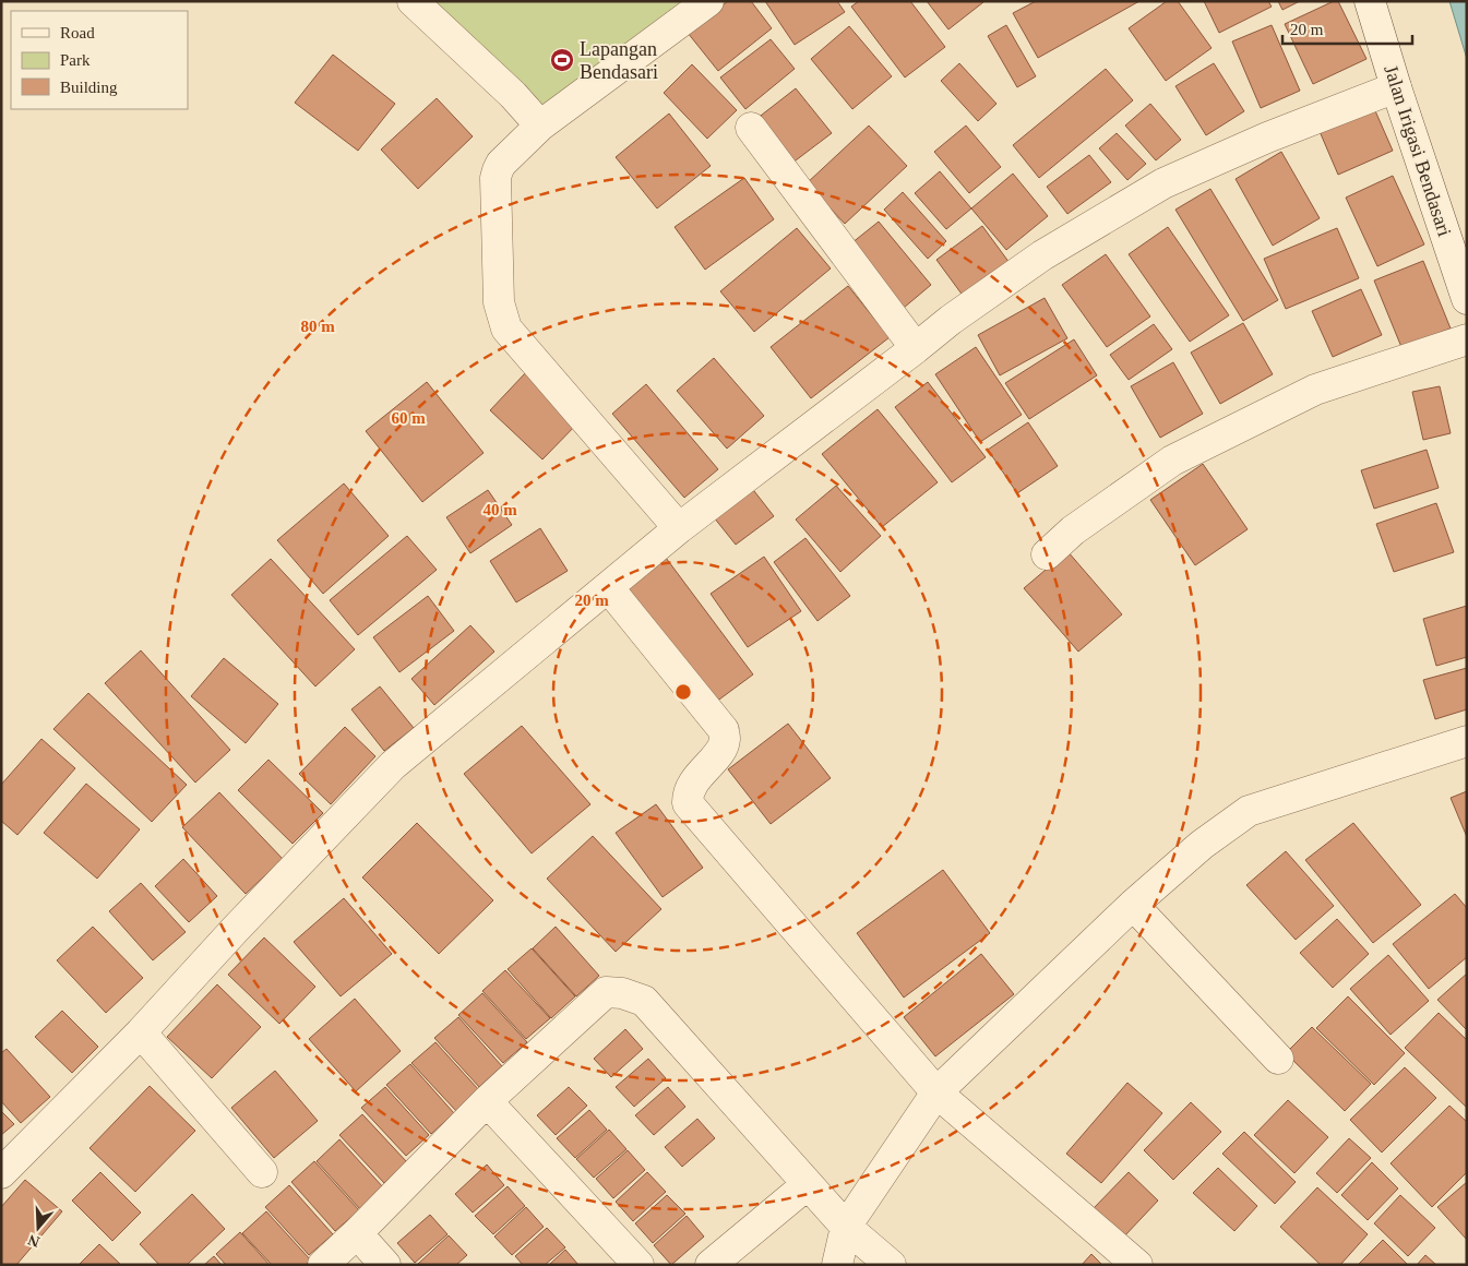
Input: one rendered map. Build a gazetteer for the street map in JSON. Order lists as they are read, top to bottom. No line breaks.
{"streets":{"street":["Jalan Irigasi Bendasari"]},"places":{"sports":["Lapangan Bendasari"]},"legend":["Road","Park","Building"],"scale_bar":"20 m","north":"bottom","rings":["80 m","60 m","40 m","20 m"]}
